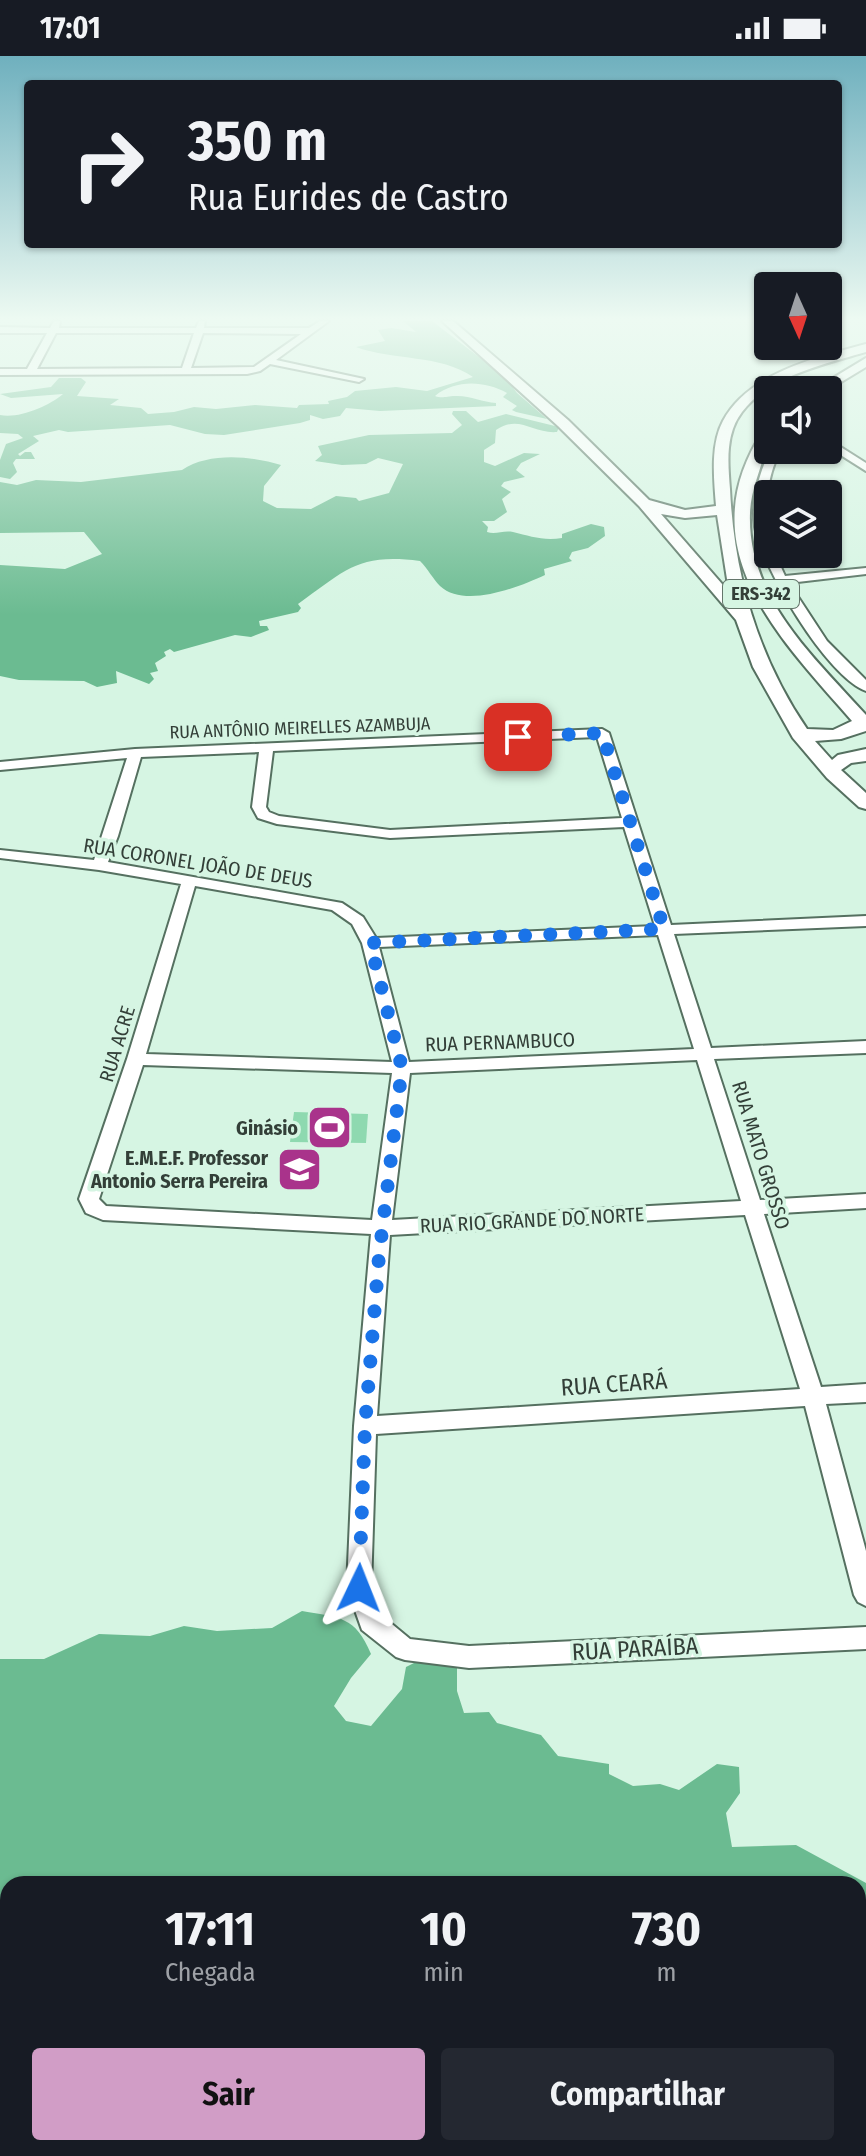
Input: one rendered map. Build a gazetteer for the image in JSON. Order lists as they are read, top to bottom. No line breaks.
{"streets":{"main road":["ERS-342"],"street":["RUA ANTÔNIO MEIRELLES AZAMBUJA","RUA CORONEL JOÃO DE DEUS","RUA PERNAMBUCO","RUA ACRE","RUA MATO GROSSO","RUA RIO GRANDE DO NORTE","RUA CEARÁ","RUA PARAÍBA"]},"crossings":[["RUA ANTÔNIO MEIRELLES AZAMBUJA","RUA MATO GROSSO"],["RUA CORONEL JOÃO DE DEUS","RUA ACRE"],["RUA PERNAMBUCO","RUA ACRE"],["RUA PERNAMBUCO","RUA MATO GROSSO"],["RUA ACRE","RUA RIO GRANDE DO NORTE"],["RUA MATO GROSSO","RUA RIO GRANDE DO NORTE"],["RUA MATO GROSSO","RUA CEARÁ"],["RUA CEARÁ","RUA PARAÍBA"]],"places":{"sports":["Ginásio"],"school or university":["E.M.E.F. Professor Antonio Serra Pereira"]},"north":"bottom","page":{"status":"17:01","turn":["350 m","Rua Eurides de Castro"],"eta":["17:11","Chegada","10","min","730","m"],"buttons":["Sair","Compartilhar"]}}
